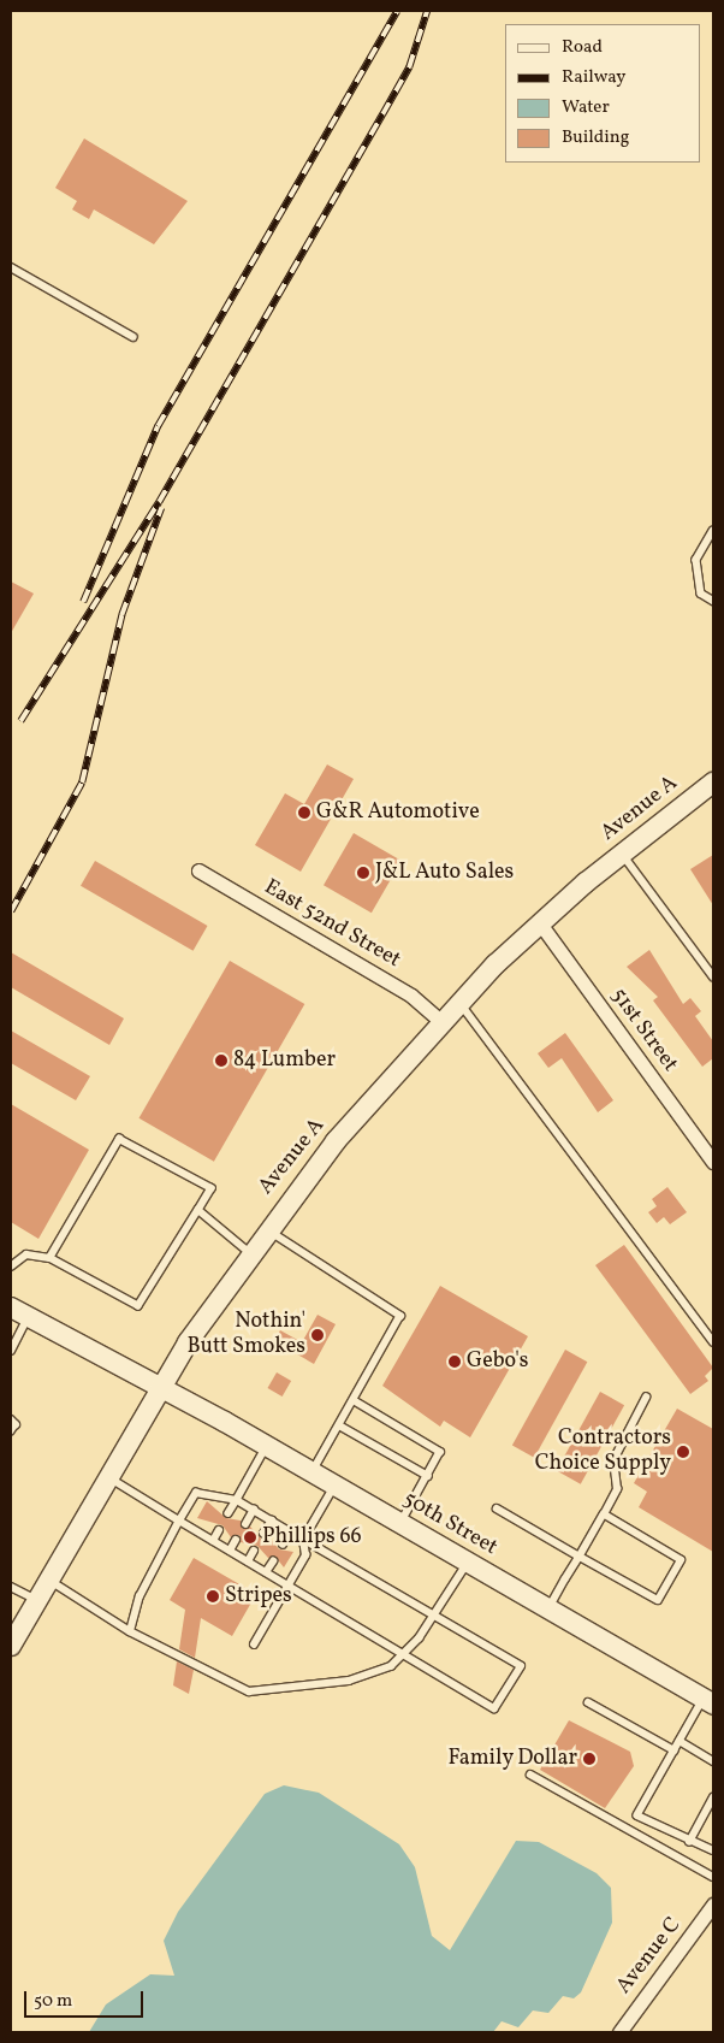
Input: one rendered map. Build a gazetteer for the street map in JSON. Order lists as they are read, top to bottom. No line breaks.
{"streets":{"main road":["Avenue A","50th Street"],"street":["East 52nd Street","51st Street","Avenue C"]},"crossings":[["Avenue A","East 52nd Street"],["Avenue A","51st Street"],["Avenue A","50th Street"]],"places":["G&R Automotive","J&L Auto Sales","84 Lumber","Nothin' Butt Smokes","Gebo's","Contractors Choice Supply","Phillips 66","Stripes","Family Dollar"],"legend":["Road","Railway","Water","Building"],"scale_bar":"50 m"}
